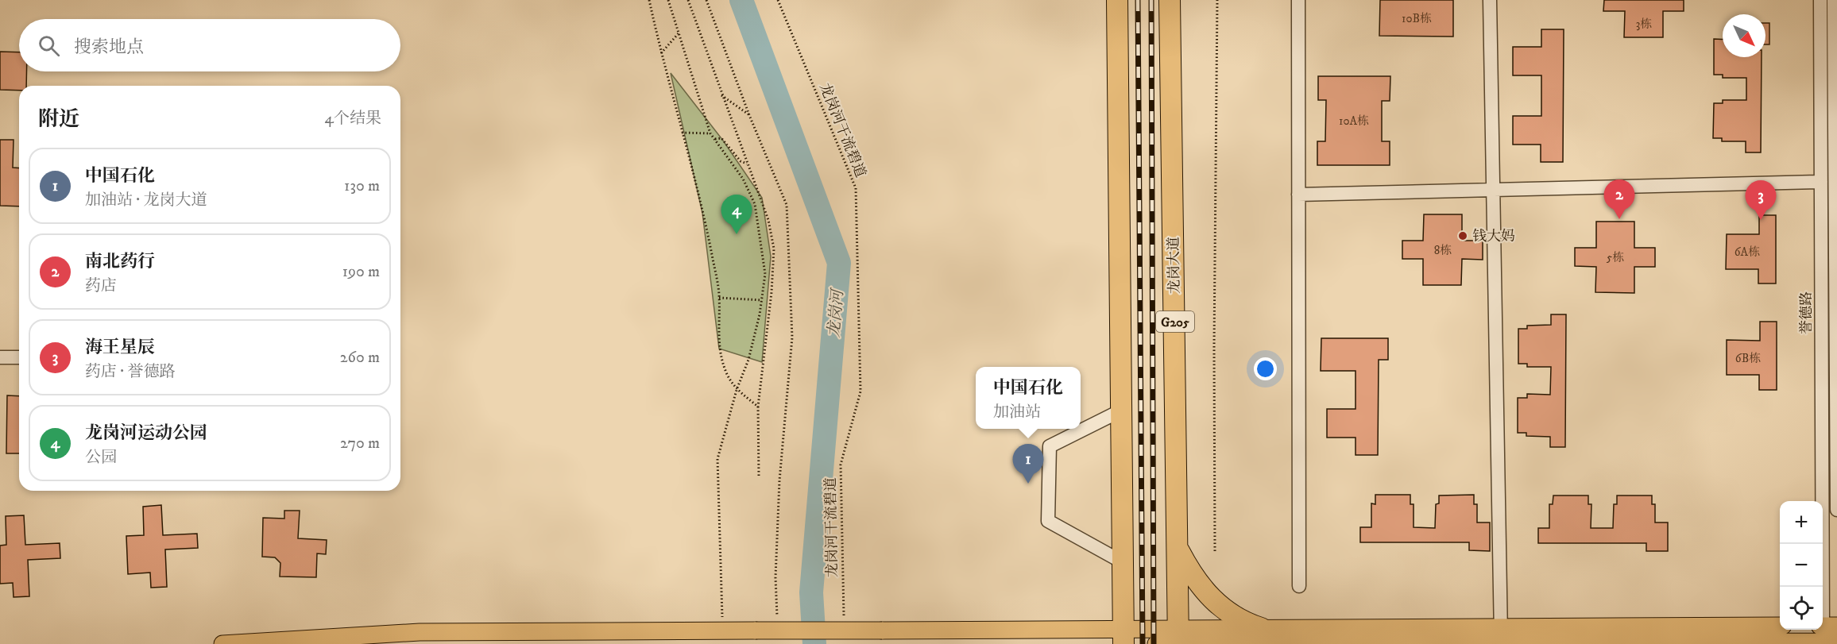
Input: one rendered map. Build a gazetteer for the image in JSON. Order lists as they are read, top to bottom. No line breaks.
{"streets":{"highway":["龙岗大道","G205"],"street":["誉德路"],"path":["龙岗河干流碧道"]},"water":["龙岗河"],"places":["钱大妈"],"house_numbers":["10B栋","3栋","10A栋","8栋","6A栋","5栋","6B栋"],"north":"bottom right","page":{"search":"搜索地点","heading":["附近","4个结果"],"list":[{"mark":"1","name":"中国石化","note":"加油站 · 龙岗大道","value":"130 m"},{"mark":"2","name":"南北药行","note":"药店","value":"190 m"},{"mark":"3","name":"海王星辰","note":"药店 · 誉德路","value":"260 m"},{"mark":"4","name":"龙岗河运动公园","note":"公园","value":"270 m"}],"pins":["2","3","4","1"],"popup":["中国石化","加油站"],"map_buttons":["+","−"]}}
